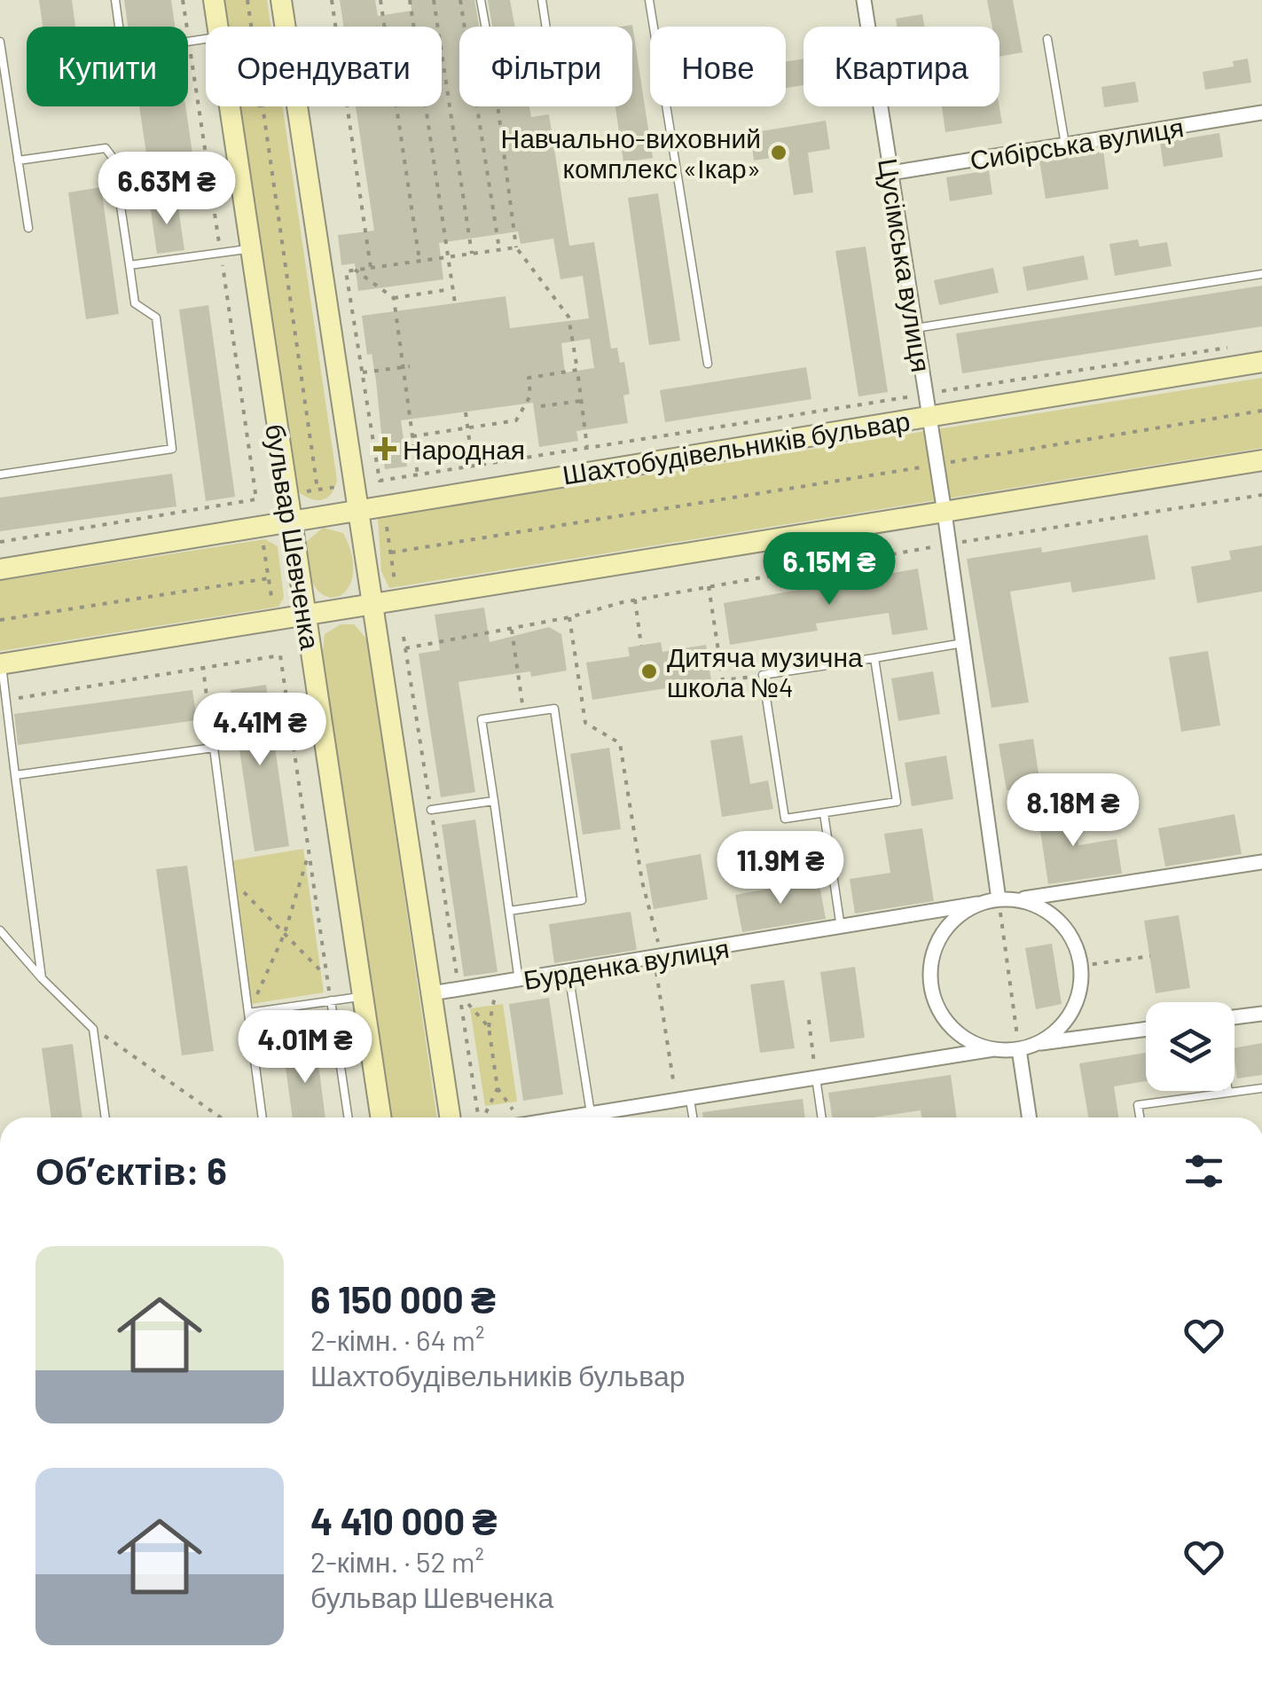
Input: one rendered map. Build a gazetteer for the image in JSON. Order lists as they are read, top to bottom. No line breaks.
{"streets":{"main road":["Шахтобудівельників бульвар","бульвар Шевченка"],"street":["Сибірська вулиця","Цусімська вулиця","Бурденка вулиця"]},"crossings":[["Сибірська вулиця","Цусімська вулиця"],["Цусімська вулиця","Шахтобудівельників бульвар"],["Цусімська вулиця","Бурденка вулиця"],["Шахтобудівельників бульвар","бульвар Шевченка"]],"places":{"other":["Навчально-виховний комплекс «Ікар»","Дитяча музична школа №4"],"health":["Народная"]},"page":{"chip":["Купити","Орендувати","Фільтри","Нове","Квартира"],"price":["6.63M ₴","6.15M ₴","4.41M ₴","8.18M ₴","11.9M ₴","4.01M ₴"],"heading":"Об’єктів: 6","list":[{"name":"6 150 000 ₴","note":"2-кімн. · 64 m² · Шахтобудівельників бульвар"},{"name":"4 410 000 ₴","note":"2-кімн. · 52 m² · бульвар Шевченка"}]}}
